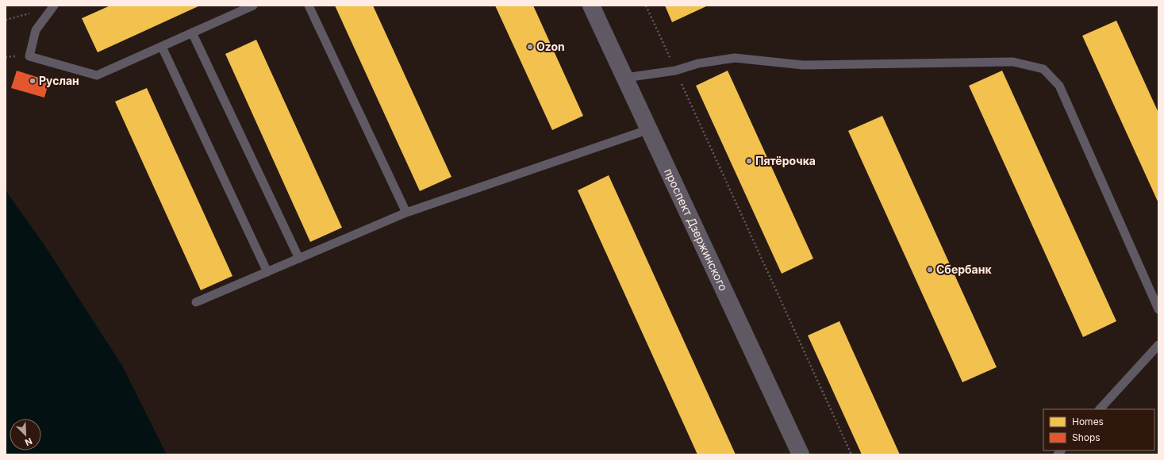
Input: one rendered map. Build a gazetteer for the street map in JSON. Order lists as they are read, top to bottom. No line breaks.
{"streets":{"street":["проспект Дзержинского"]},"places":["Ozon","Руслан","Пятёрочка","Сбербанк"],"legend":["Homes","Shops"],"north":"bottom right"}
